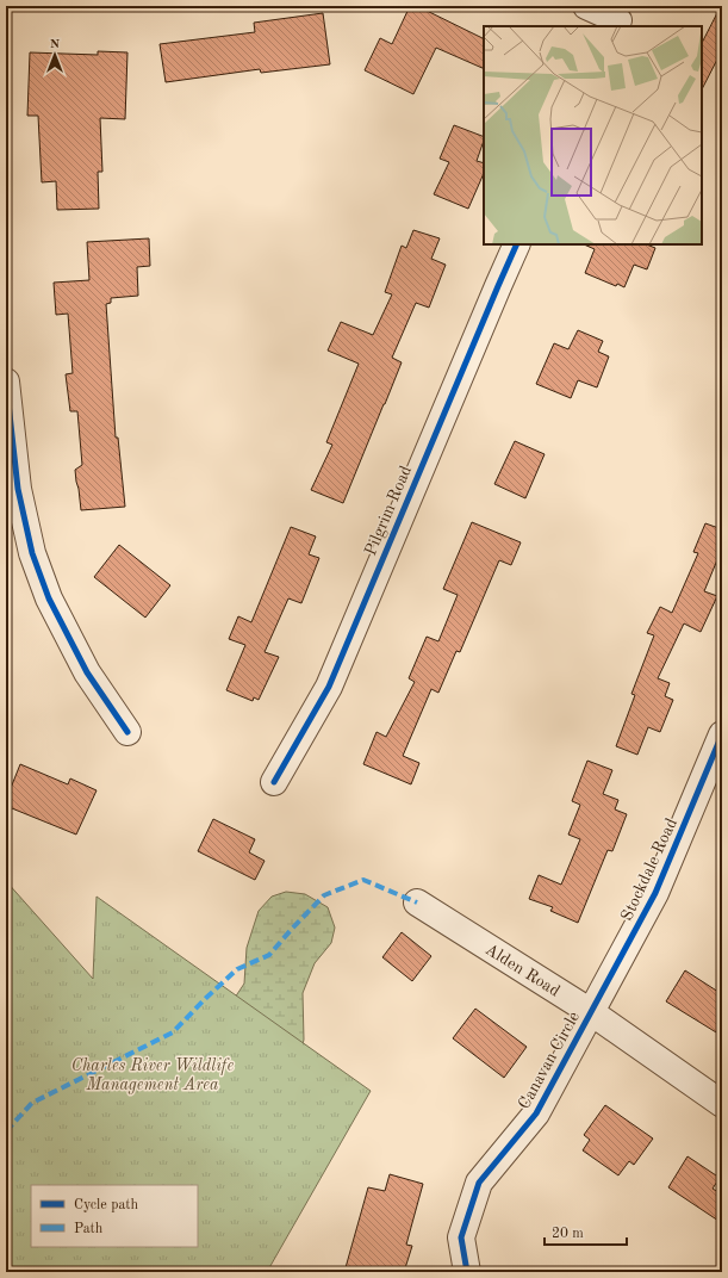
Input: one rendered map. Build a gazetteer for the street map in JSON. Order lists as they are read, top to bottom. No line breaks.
{"streets":{"street":["Pilgrim Road","Stockdale Road","Alden Road","Canavan Circle"]},"crossings":[["Stockdale Road","Alden Road"],["Stockdale Road","Canavan Circle"],["Alden Road","Canavan Circle"]],"parks":["Charles River Wildlife Management Area"],"legend":["Cycle path","Path"],"scale_bar":"20 m","north":"top"}
